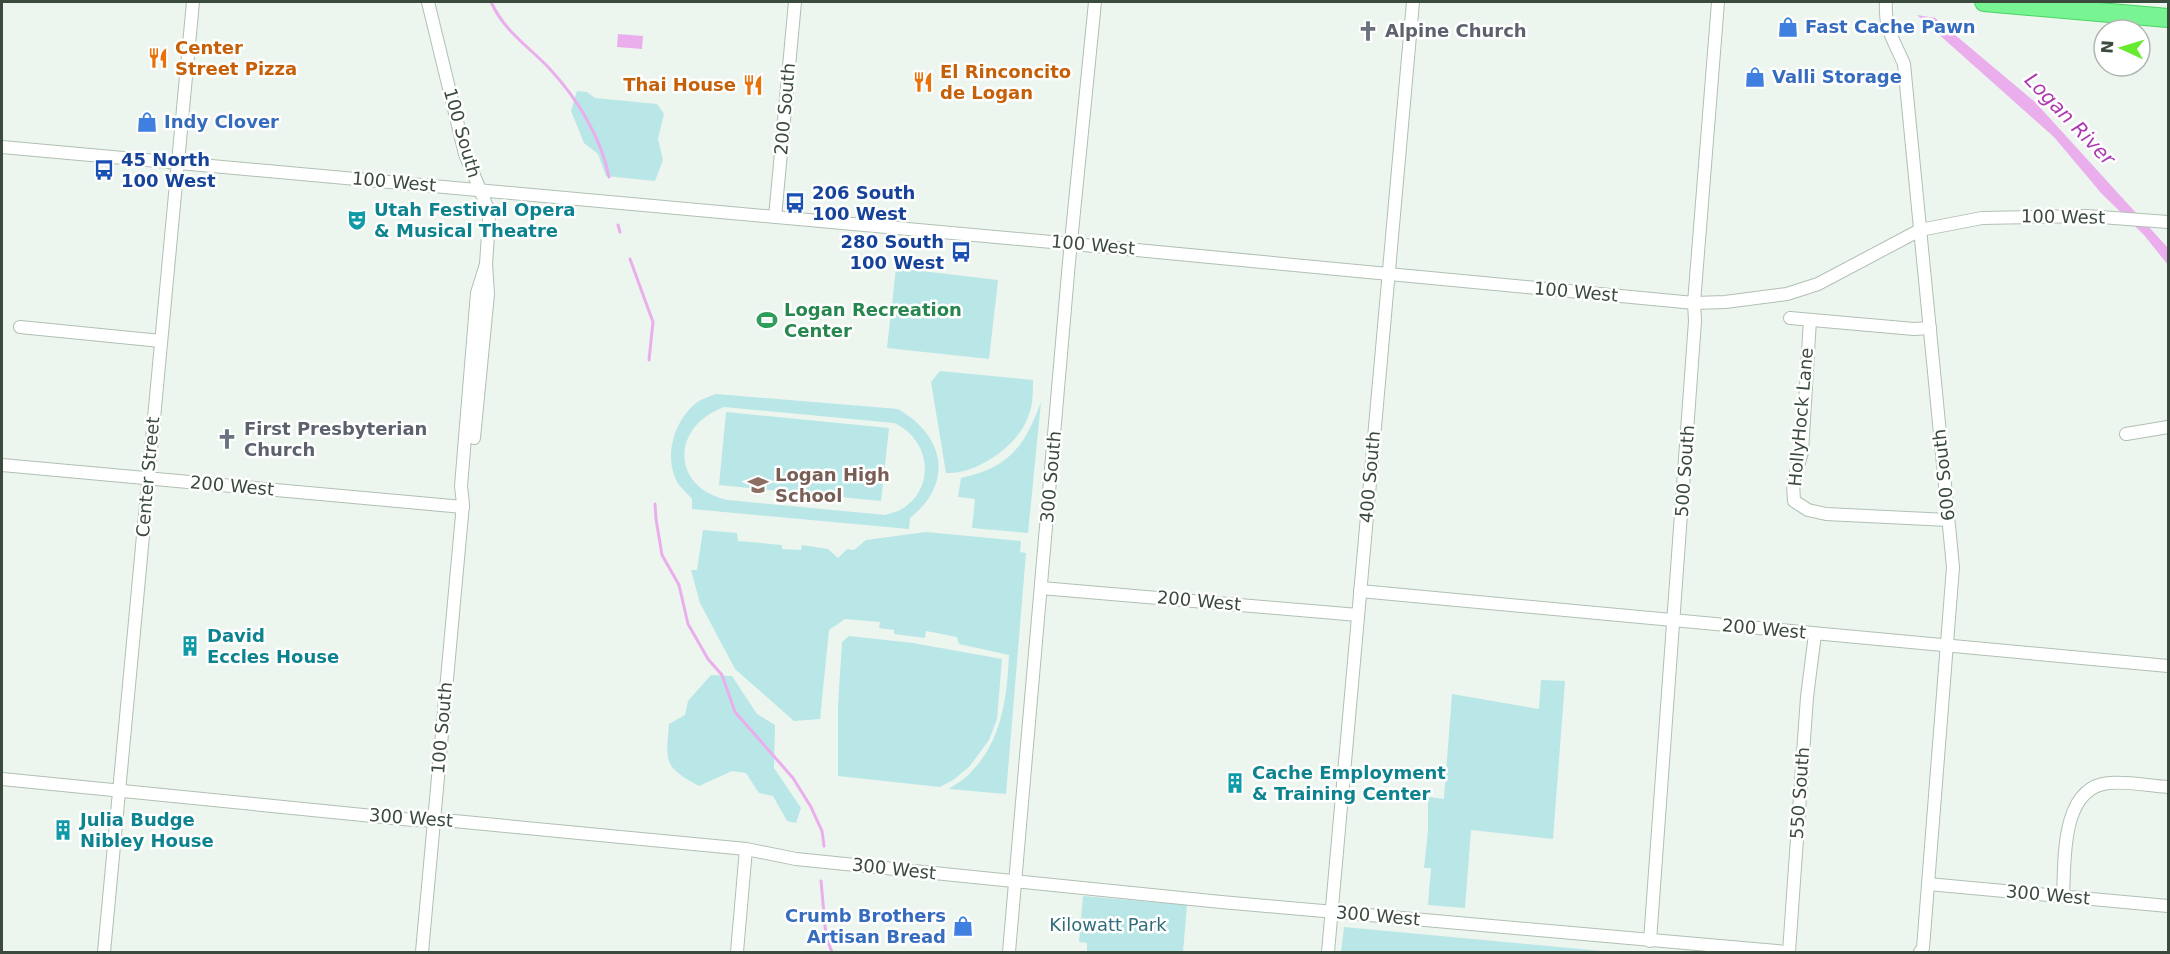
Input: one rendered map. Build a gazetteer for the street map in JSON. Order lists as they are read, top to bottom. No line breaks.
{"streets":{"street":["200 South","100 South","100 West","HollyHock Lane","500 South","600 South","Center Street","300 South","400 South","200 West","550 South","300 West"]},"crossings":[["200 South","100 West"],["100 South","100 West"],["100 South","200 West"],["100 South","300 West"],["100 West","500 South"],["100 West","600 South"],["100 West","Center Street"],["100 West","300 South"],["100 West","400 South"],["HollyHock Lane","600 South"],["500 South","200 West"],["500 South","300 West"],["600 South","200 West"],["600 South","300 West"],["Center Street","200 West"],["Center Street","300 West"],["300 South","200 West"],["300 South","300 West"],["400 South","200 West"],["400 South","300 West"],["200 West","550 South"],["550 South","300 West"]],"water":["Logan River"],"parks":["Kilowatt Park"],"places":{"shop":["Fast Cache Pawn","Valli Storage","Indy Clover","Crumb Brothers Artisan Bread"],"church":["Alpine Church","First Presbyterian Church"],"restaurant":["Center Street Pizza","El Rinconcito de Logan","Thai House"],"bus stop":["45 North 100 West","206 South 100 West","280 South 100 West"],"theatre":["Utah Festival Opera & Musical Theatre"],"sports":["Logan Recreation Center"],"school or university":["Logan High School"],"building":["David Eccles House","Cache Employment & Training Center","Julia Budge Nibley House"]},"north":"left"}
